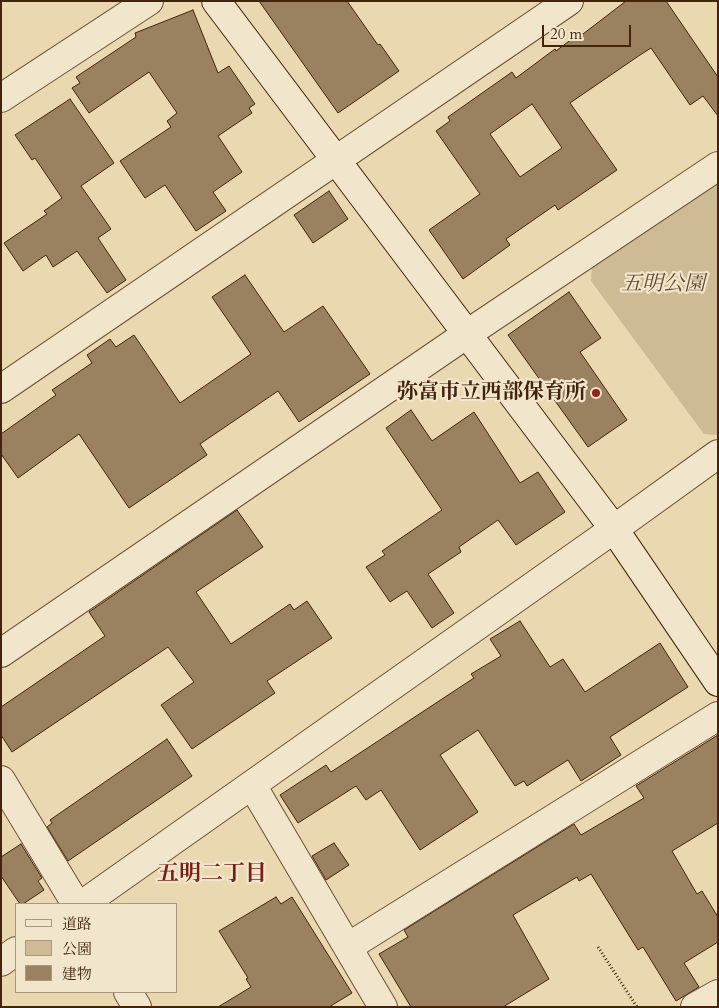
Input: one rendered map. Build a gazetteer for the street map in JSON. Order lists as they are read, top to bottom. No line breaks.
{"districts":["五明二丁目"],"parks":["五明公園"],"places":["弥富市立西部保育所"],"legend":["道路","公園","建物"],"scale_bar":"20 m"}
